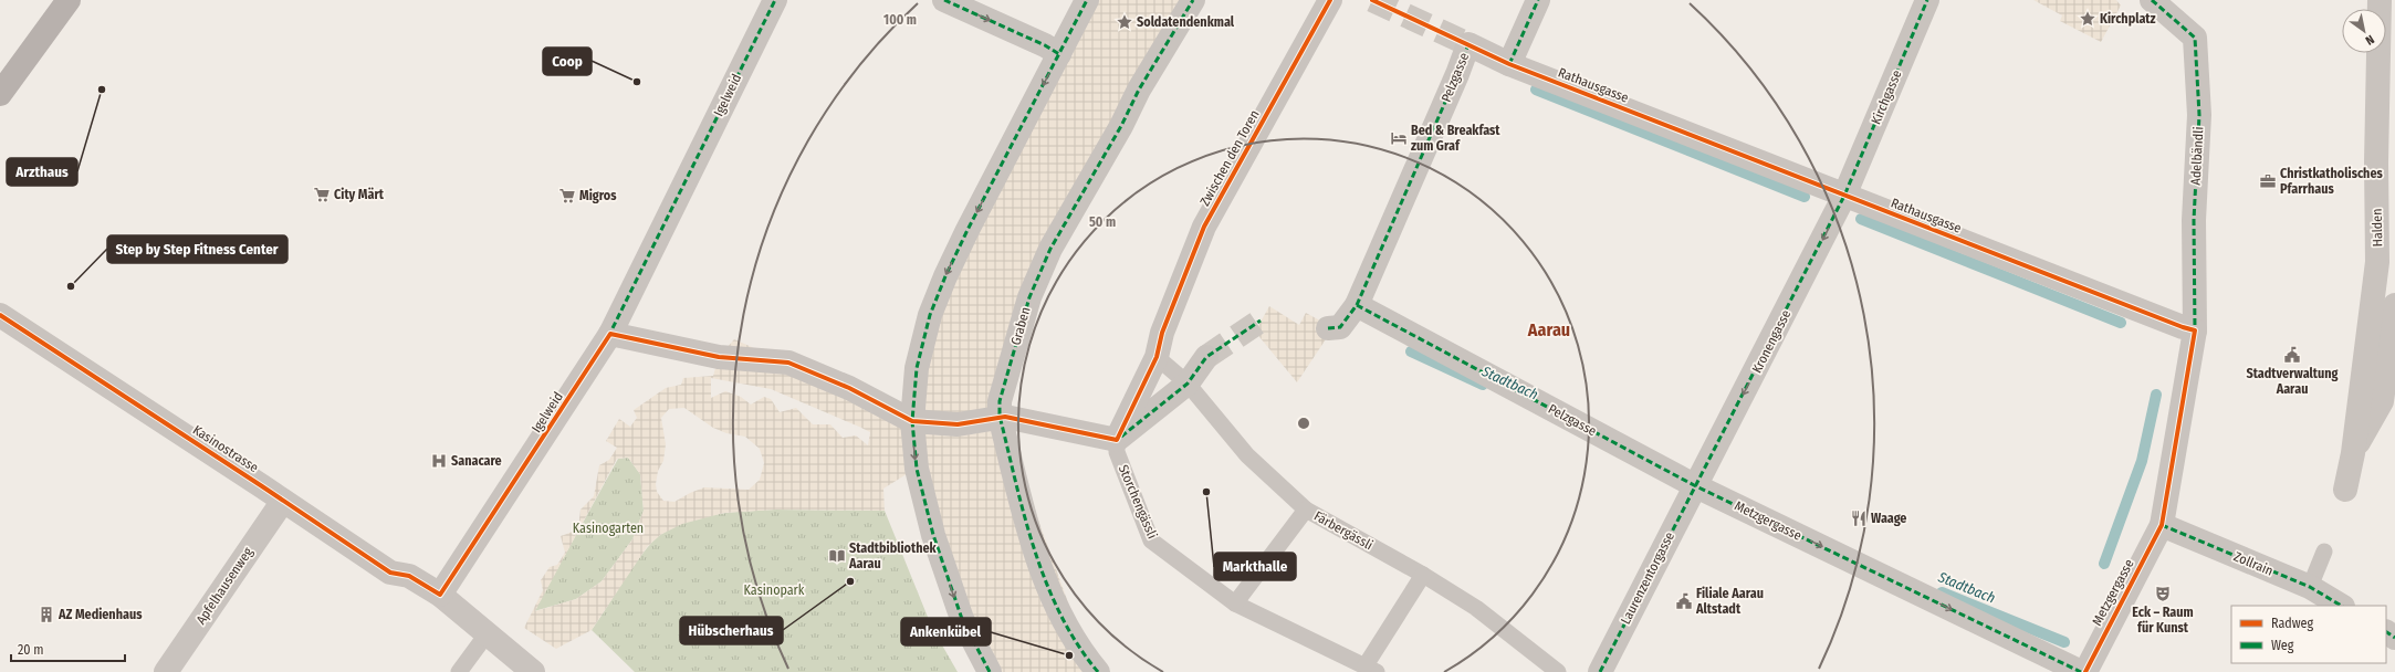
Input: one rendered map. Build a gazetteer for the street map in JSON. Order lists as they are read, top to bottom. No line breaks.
{"streets":{"street":["Pelzgasse","Rathausgasse","Igelweid","Kirchgasse","Adelbändli","Zwischen den Toren","Halden","Graben","Kronengasse","Kasinostrasse","Metzgergasse","Zollrain","Laurenzentorgasse","Apfelhausenweg"],"lane":["Storchengässli","Färbergässli"]},"crossings":[["Pelzgasse","Rathausgasse"],["Pelzgasse","Kronengasse"],["Pelzgasse","Metzgergasse"],["Pelzgasse","Laurenzentorgasse"],["Rathausgasse","Kirchgasse"],["Rathausgasse","Adelbändli"],["Rathausgasse","Kronengasse"],["Igelweid","Kasinostrasse"],["Kirchgasse","Kronengasse"],["Zwischen den Toren","Storchengässli"],["Zwischen den Toren","Färbergässli"],["Kronengasse","Metzgergasse"],["Kronengasse","Laurenzentorgasse"],["Kasinostrasse","Apfelhausenweg"],["Metzgergasse","Zollrain"],["Metzgergasse","Laurenzentorgasse"]],"one_way":["Kronengasse","Metzgergasse"],"districts":["Aarau"],"water":["Stadtbach"],"parks":["Kasinogarten","Kasinopark"],"places":{"place":["Kirchplatz","Soldatendenkmal"],"other":["Coop","Arzthaus","Step by Step Fitness Center","Markthalle","Hübscherhaus","Ankenkübel"],"hotel":["Bed & Breakfast zum Graf"],"office":["Christkatholisches Pfarrhaus"],"supermarket":["City Märt","Migros"],"public building":["Stadtverwaltung Aarau","Filiale Aarau Altstadt"],"hospital":["Sanacare"],"restaurant":["Waage"],"library":["Stadtbibliothek Aarau"],"theatre":["Eck – Raum für Kunst"],"building":["AZ Medienhaus"]},"legend":["Radweg","Weg"],"scale_bar":"20 m","north":"bottom right","rings":["100 m","50 m"]}
